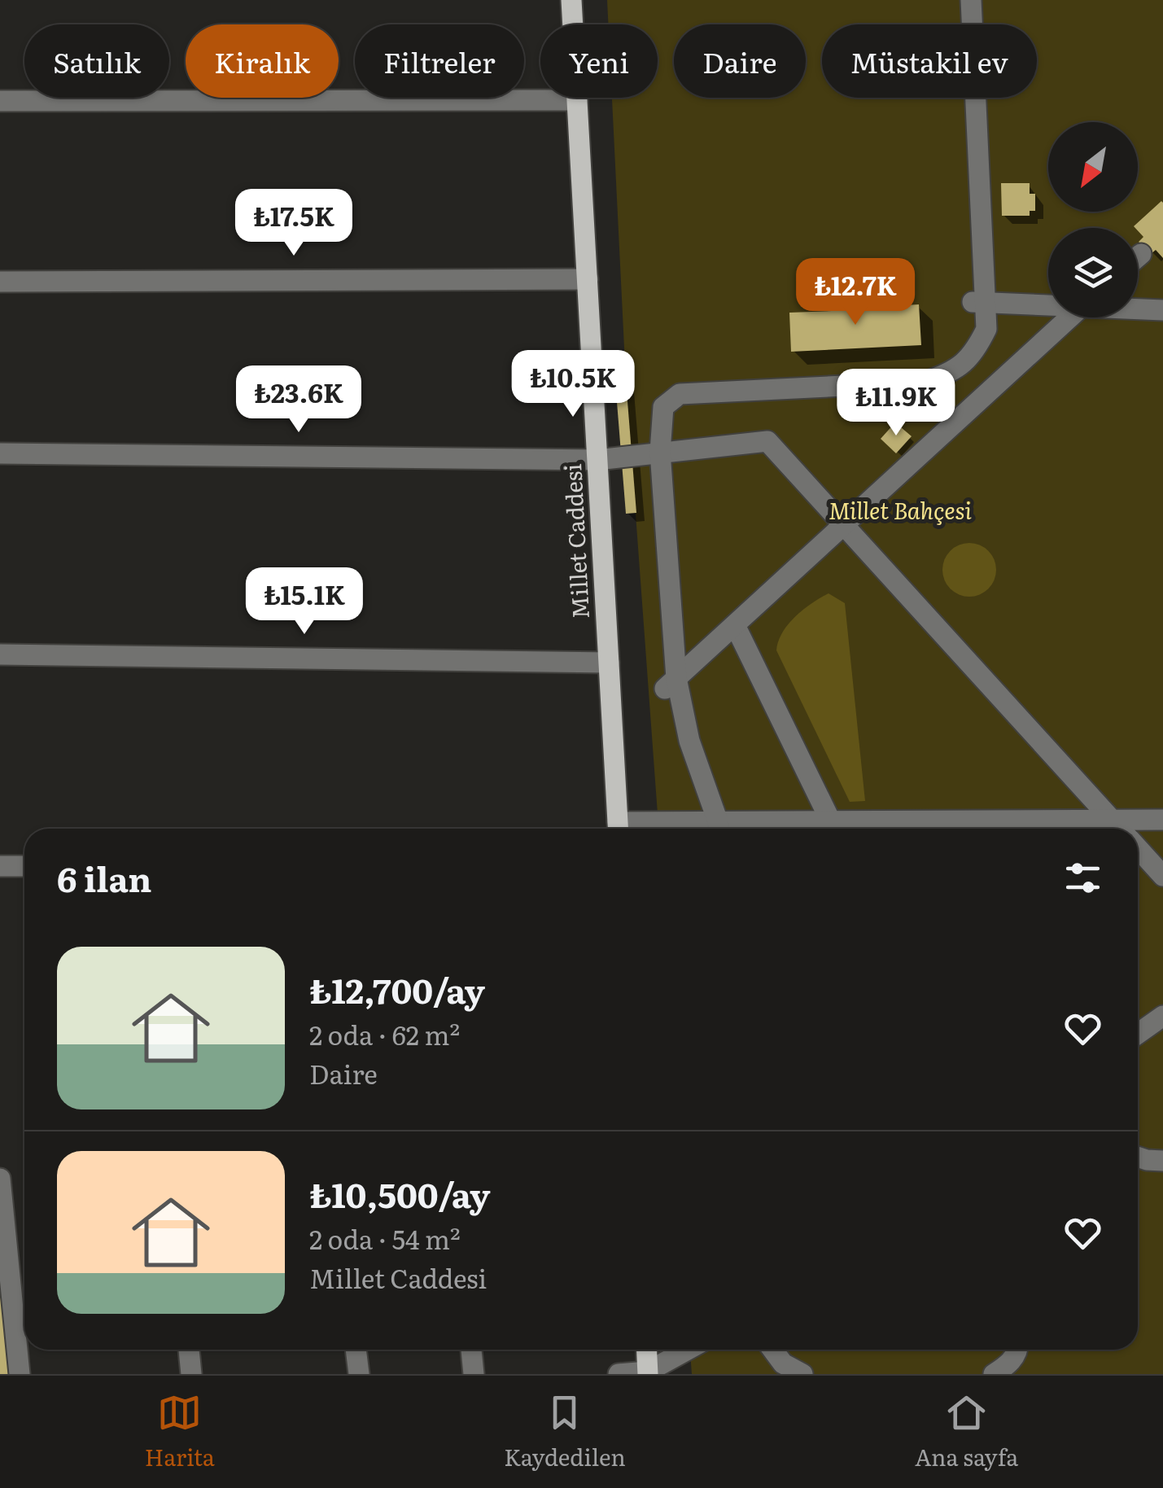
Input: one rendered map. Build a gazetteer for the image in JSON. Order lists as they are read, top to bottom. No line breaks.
{"streets":{"main road":["Millet Caddesi"]},"parks":["Millet Bahçesi"],"north":"bottom left","page":{"chip":["Satılık","Kiralık","Filtreler","Yeni","Daire","Müstakil ev"],"price":["₺17.5K","₺12.7K","₺10.5K","₺23.6K","₺11.9K","₺15.1K"],"heading":"6 ilan","list":[{"name":"₺12,700/ay","note":"2 oda · 62 m² · Daire"},{"name":"₺10,500/ay","note":"2 oda · 54 m² · Millet Caddesi"}],"tabs":["Harita","Kaydedilen","Ana sayfa"]}}
